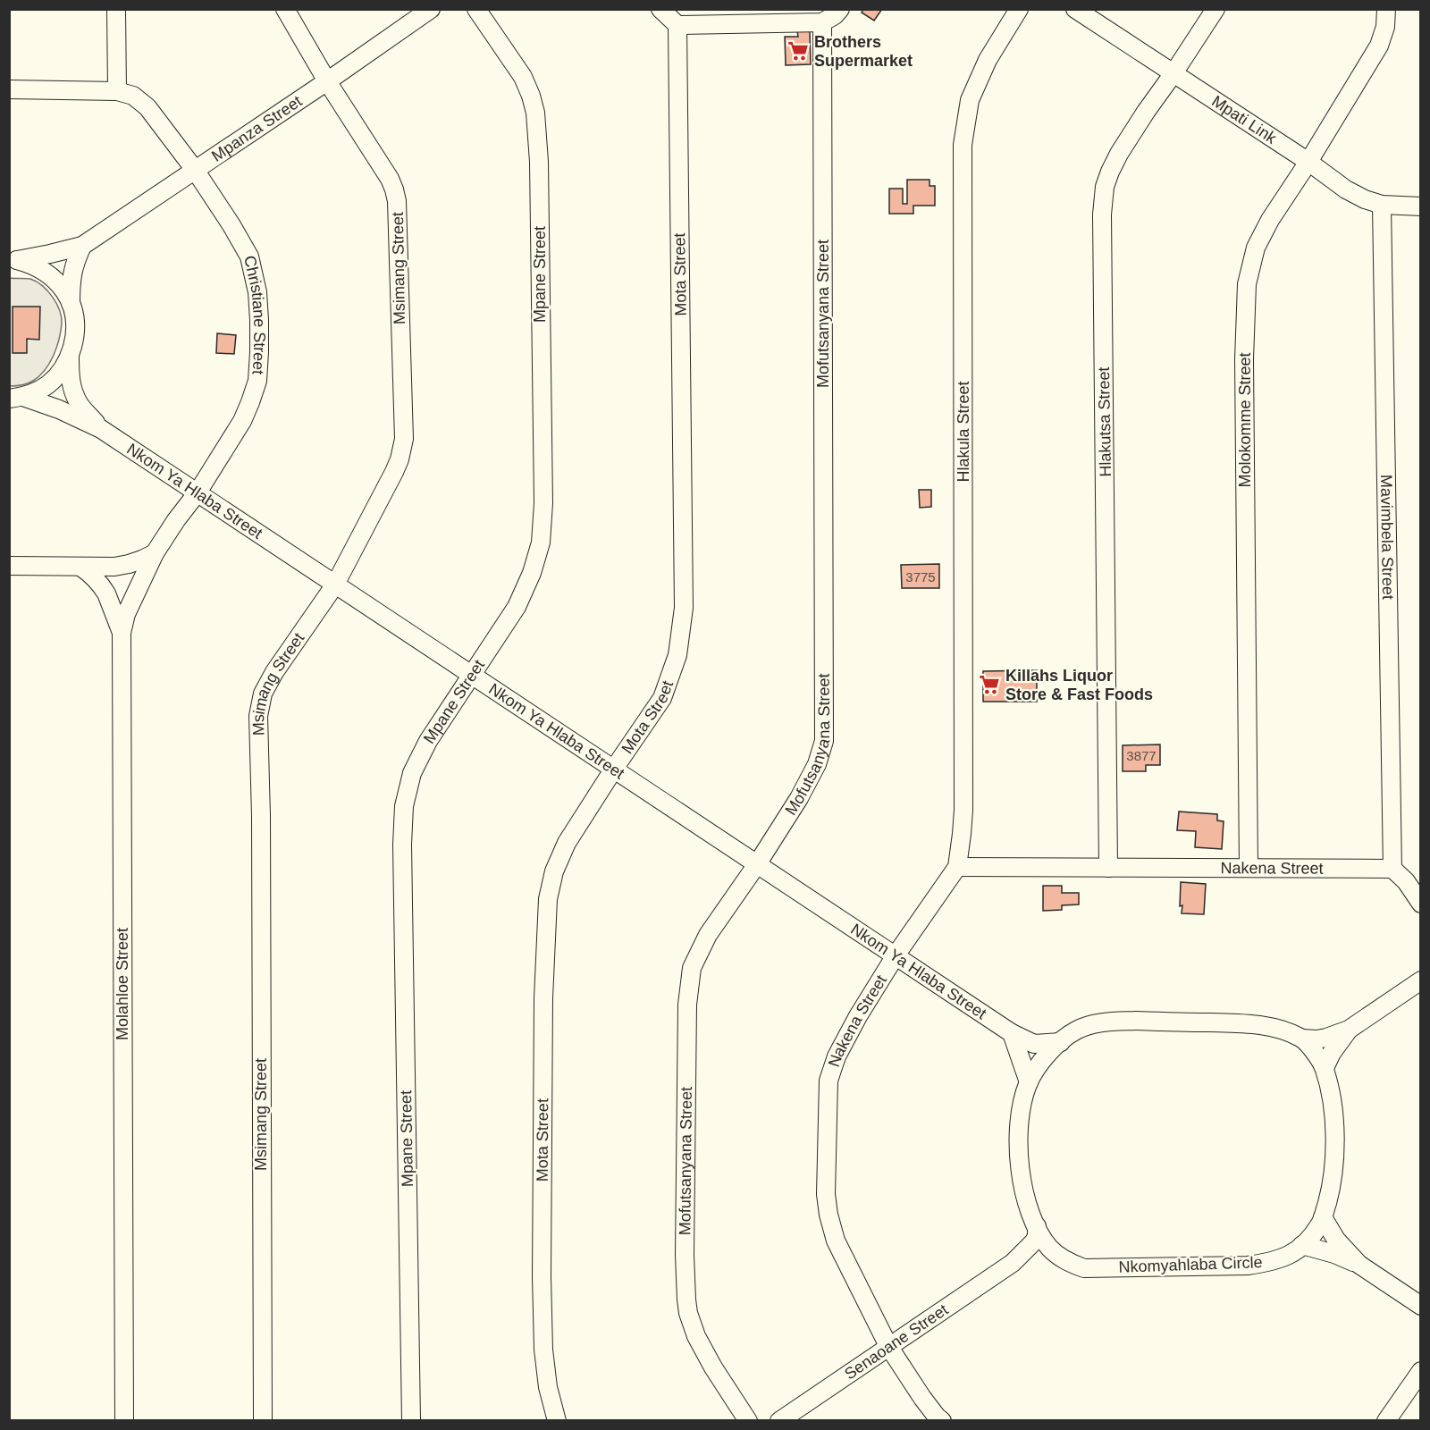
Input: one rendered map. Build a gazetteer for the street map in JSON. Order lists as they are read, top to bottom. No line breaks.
{"streets":{"street":["Mpati Link","Mpanza Street","Msimang Street","Mpane Street","Mota Street","Mofutsanyana Street","Christiane Street","Molokomme Street","Hlakutsa Street","Hlakula Street","Nkom Ya Hlaba Street","Mavimbela Street","Nakena Street","Molahloe Street","Nkomyahlaba Circle","Senaoane Street"]},"crossings":[["Mpati Link","Molokomme Street"],["Mpati Link","Hlakutsa Street"],["Mpati Link","Mavimbela Street"],["Mpanza Street","Msimang Street"],["Mpanza Street","Christiane Street"],["Msimang Street","Nkom Ya Hlaba Street"],["Mpane Street","Nkom Ya Hlaba Street"],["Mota Street","Nkom Ya Hlaba Street"],["Mofutsanyana Street","Nkom Ya Hlaba Street"],["Christiane Street","Nkom Ya Hlaba Street"],["Christiane Street","Molahloe Street"],["Molokomme Street","Nakena Street"],["Hlakutsa Street","Nakena Street"],["Hlakula Street","Nakena Street"],["Nkom Ya Hlaba Street","Nakena Street"],["Nkom Ya Hlaba Street","Nkomyahlaba Circle"],["Mavimbela Street","Nakena Street"],["Nakena Street","Senaoane Street"],["Nkomyahlaba Circle","Senaoane Street"]],"places":{"supermarket":["Brothers Supermarket","Killahs Liquor Store & Fast Foods"]},"house_numbers":["3775","3877"]}
